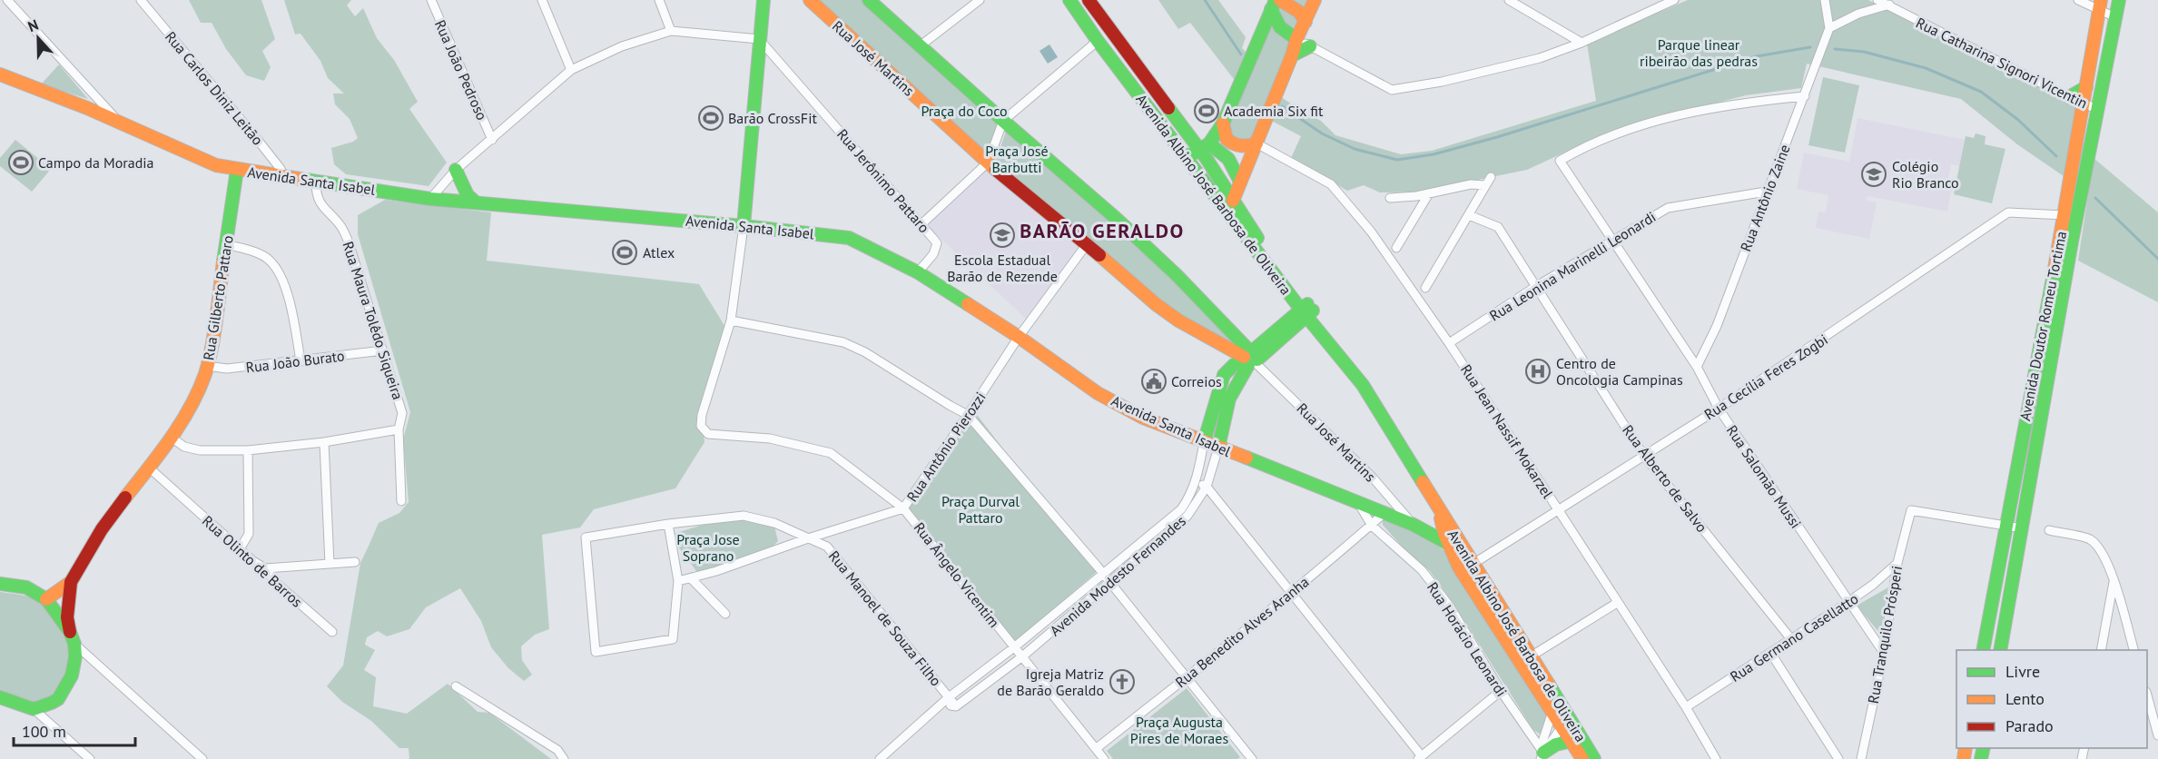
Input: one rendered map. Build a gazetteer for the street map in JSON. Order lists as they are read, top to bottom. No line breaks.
{"streets":{"main road":["Rua José Martins","Avenida Santa Isabel","Avenida Albino José Barbosa de Oliveira","Rua Gilberto Pattaro","Avenida Doutor Romeu Tortima","Avenida Modesto Fernandes"],"street":["Rua Catharina Signori Vicentin","Rua João Pedroso","Rua Carlos Diniz Leitão","Rua Jerônimo Pattaro","Rua Antônio Zaine","Rua Leonina Marinelli Leonardi","Rua Maura Tolêdo Siqueira","Rua João Burato","Rua Cecília Feres Zogbi","Rua Jean Nassif Mokarzel","Rua Antônio Pierozzi","Rua Salomão Mussi","Rua Alberto de Salvo","Rua Olinto de Barros","Rua Ângelo Vicentim","Rua Manoel de Souza Filho","Rua Benedito Alves Aranha","Rua Tranquilo Prósperi","Rua Germano Casellatto","Rua Horácio Leonardi"]},"crossings":[["Rua José Martins","Avenida Santa Isabel"],["Rua José Martins","Rua Antônio Pierozzi"],["Rua José Martins","Avenida Modesto Fernandes"],["Rua Catharina Signori Vicentin","Avenida Doutor Romeu Tortima"],["Rua Carlos Diniz Leitão","Avenida Santa Isabel"],["Avenida Santa Isabel","Rua Jerônimo Pattaro"],["Avenida Santa Isabel","Avenida Albino José Barbosa de Oliveira"],["Avenida Santa Isabel","Rua Gilberto Pattaro"],["Avenida Santa Isabel","Rua Maura Tolêdo Siqueira"],["Avenida Santa Isabel","Rua Antônio Pierozzi"],["Avenida Santa Isabel","Avenida Modesto Fernandes"],["Avenida Santa Isabel","Rua Benedito Alves Aranha"],["Avenida Santa Isabel","Rua Horácio Leonardi"],["Avenida Albino José Barbosa de Oliveira","Rua Cecília Feres Zogbi"],["Avenida Albino José Barbosa de Oliveira","Avenida Modesto Fernandes"],["Rua Antônio Zaine","Rua Leonina Marinelli Leonardi"],["Rua Antônio Zaine","Rua Salomão Mussi"],["Rua Leonina Marinelli Leonardi","Rua Jean Nassif Mokarzel"],["Rua Leonina Marinelli Leonardi","Rua Salomão Mussi"],["Rua Leonina Marinelli Leonardi","Rua Alberto de Salvo"],["Rua Gilberto Pattaro","Rua João Burato"],["Rua Gilberto Pattaro","Rua Olinto de Barros"],["Rua Maura Tolêdo Siqueira","Rua João Burato"],["Avenida Doutor Romeu Tortima","Rua Cecília Feres Zogbi"],["Avenida Doutor Romeu Tortima","Rua Tranquilo Prósperi"],["Rua Cecília Feres Zogbi","Rua Jean Nassif Mokarzel"],["Rua Cecília Feres Zogbi","Rua Salomão Mussi"],["Rua Cecília Feres Zogbi","Rua Alberto de Salvo"],["Rua Jean Nassif Mokarzel","Rua Germano Casellatto"],["Rua Antônio Pierozzi","Rua Ângelo Vicentim"],["Rua Antônio Pierozzi","Rua Manoel de Souza Filho"],["Rua Salomão Mussi","Rua Tranquilo Prósperi"],["Rua Salomão Mussi","Rua Germano Casellatto"],["Rua Alberto de Salvo","Rua Germano Casellatto"],["Rua Ângelo Vicentim","Avenida Modesto Fernandes"],["Rua Ângelo Vicentim","Rua Benedito Alves Aranha"],["Avenida Modesto Fernandes","Rua Manoel de Souza Filho"],["Rua Benedito Alves Aranha","Rua Horácio Leonardi"],["Rua Tranquilo Prósperi","Rua Germano Casellatto"]],"districts":["BARÃO GERALDO"],"parks":["Parque linear ribeirão das pedras","Praça do Coco","Praça José Barbutti","Praça Durval Pattaro","Praça Jose Soprano","Praça Augusta Pires de Moraes"],"places":{"sports":["Academia Six fit","Barão CrossFit","Campo da Moradia","Atlex"],"school or university":["Colégio Rio Branco","Escola Estadual Barão de Rezende"],"hospital":["Centro de Oncologia Campinas"],"public building":["Correios"],"church":["Igreja Matriz de Barão Geraldo"]},"legend":["Livre","Lento","Parado"],"scale_bar":"100 m","north":"top"}
